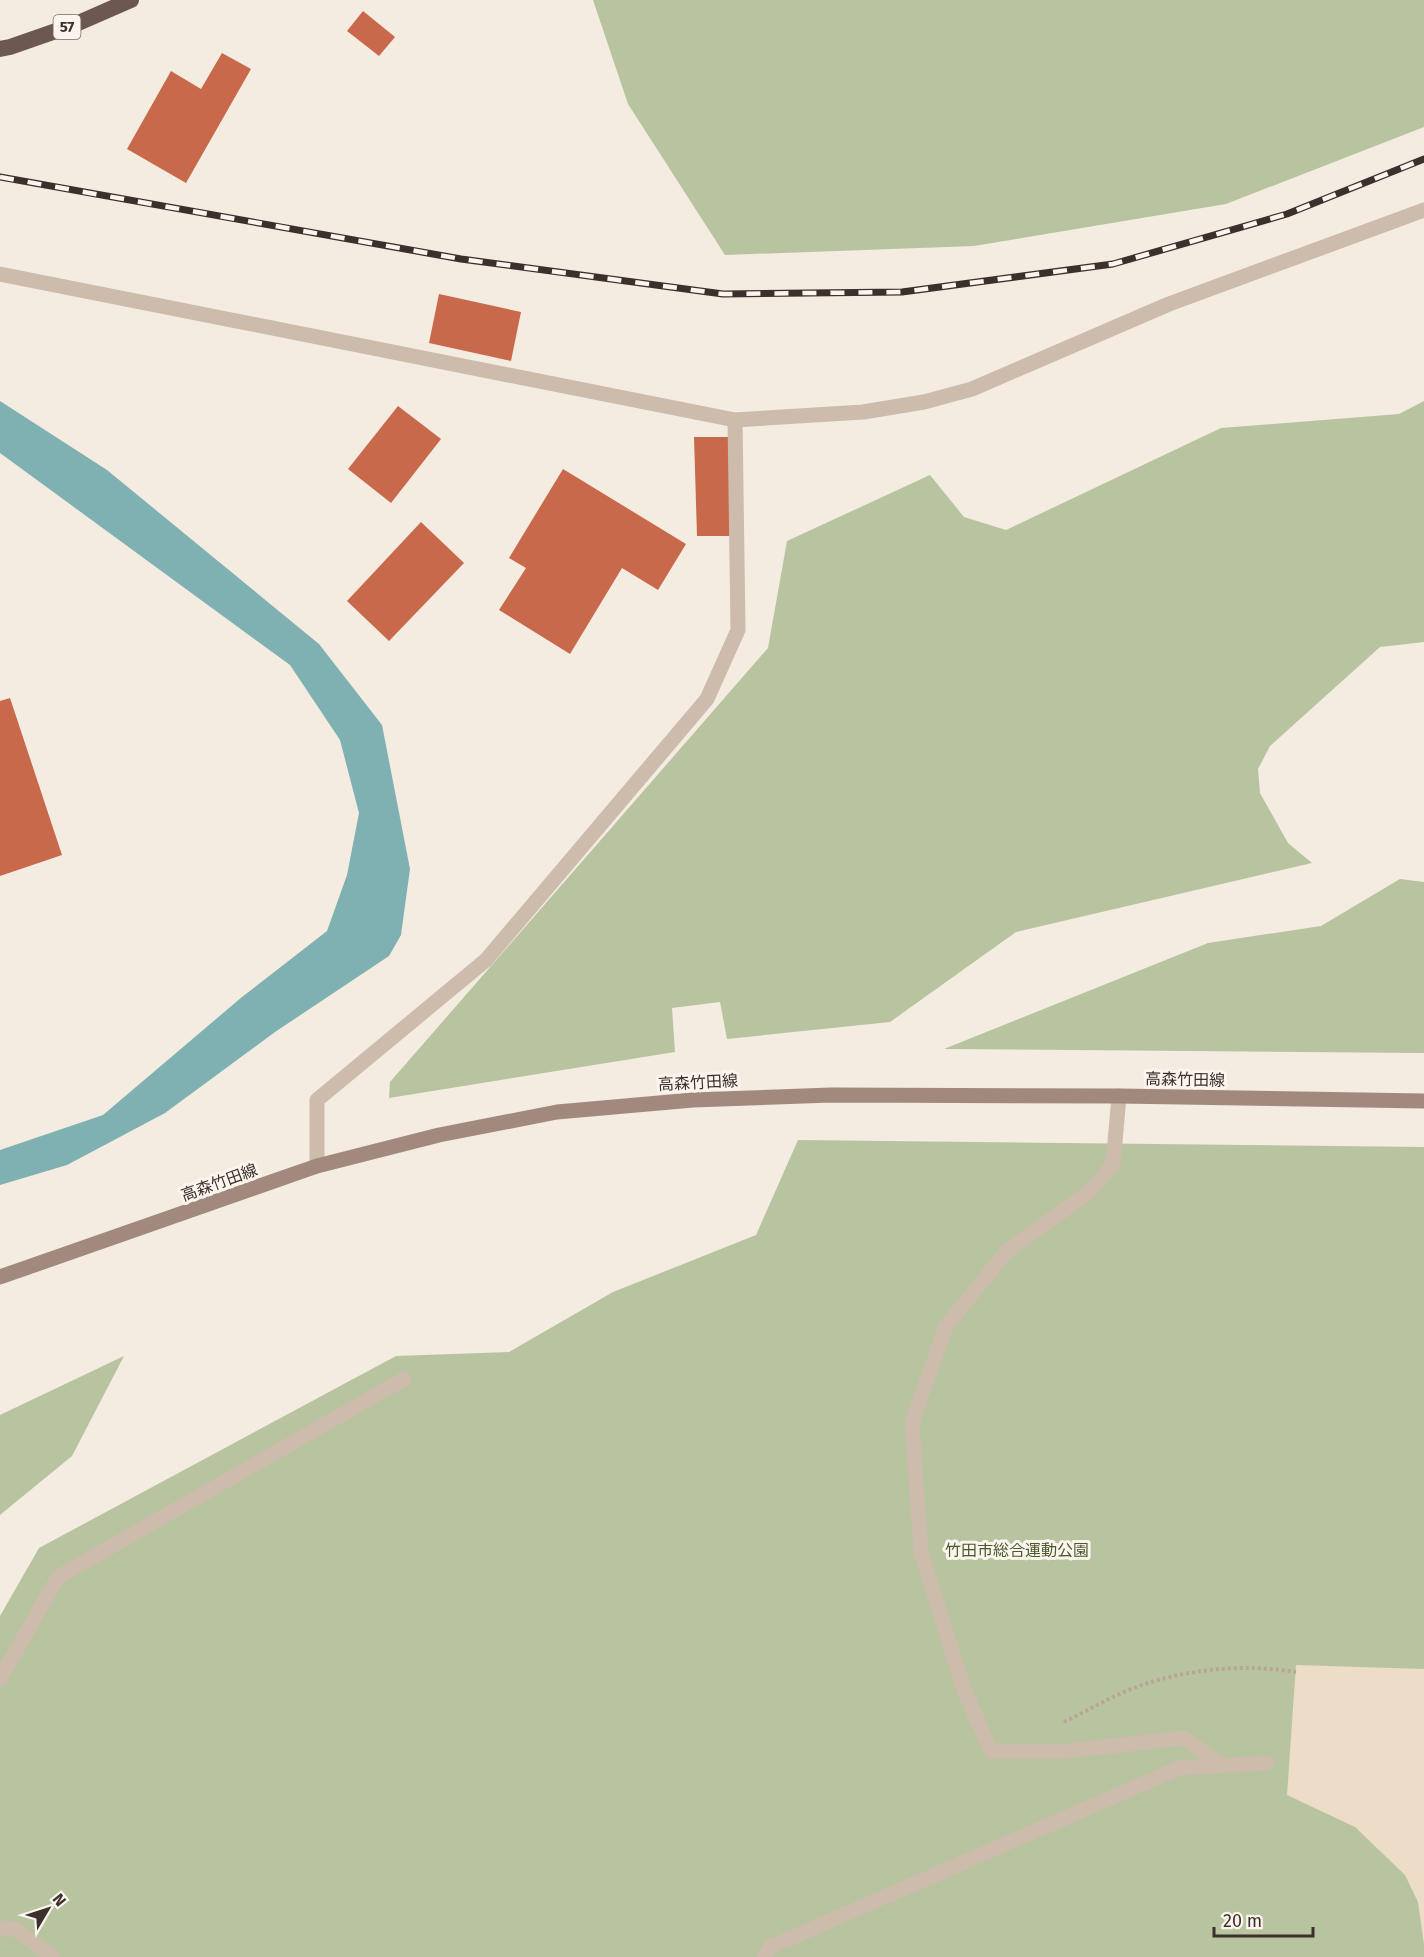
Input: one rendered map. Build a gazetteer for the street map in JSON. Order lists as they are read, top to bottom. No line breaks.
{"streets":{"highway":["57"],"main road":["高森竹田線"]},"parks":["竹田市総合運動公園"],"scale_bar":"20 m","north":"top right"}
